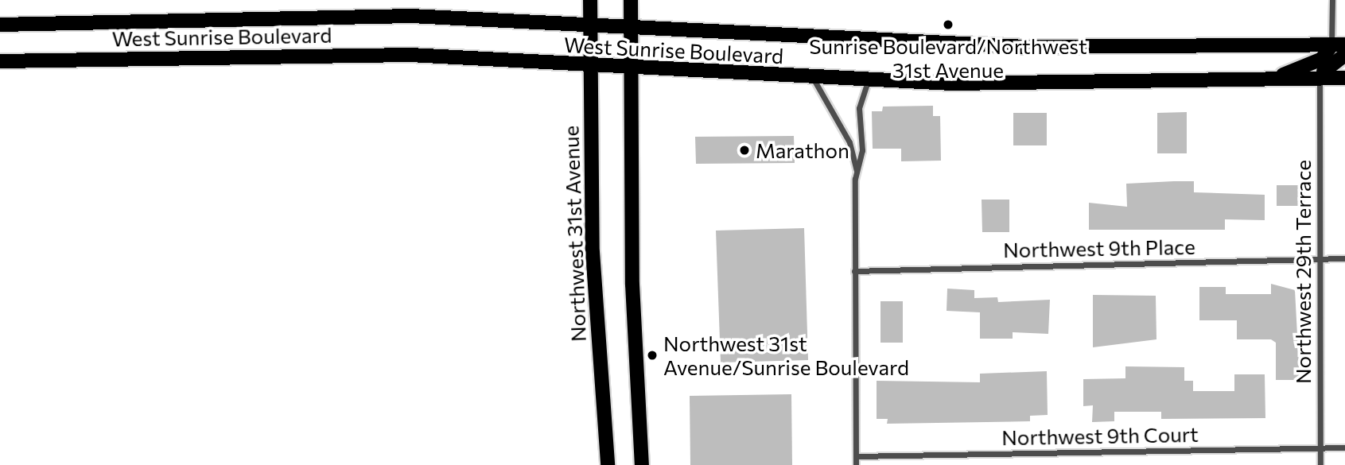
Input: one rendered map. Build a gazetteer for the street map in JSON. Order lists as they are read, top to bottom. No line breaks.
{"streets":{"main road":["West Sunrise Boulevard","Northwest 31st Avenue"],"street":["Northwest 9th Place","Northwest 29th Terrace","Northwest 9th Court"]},"crossings":[["West Sunrise Boulevard","Northwest 31st Avenue"],["West Sunrise Boulevard","Northwest 29th Terrace"],["Northwest 9th Place","Northwest 29th Terrace"],["Northwest 29th Terrace","Northwest 9th Court"]],"places":["Sunrise Boulevard/Northwest 31st Avenue","Marathon","Northwest 31st Avenue/Sunrise Boulevard"]}
